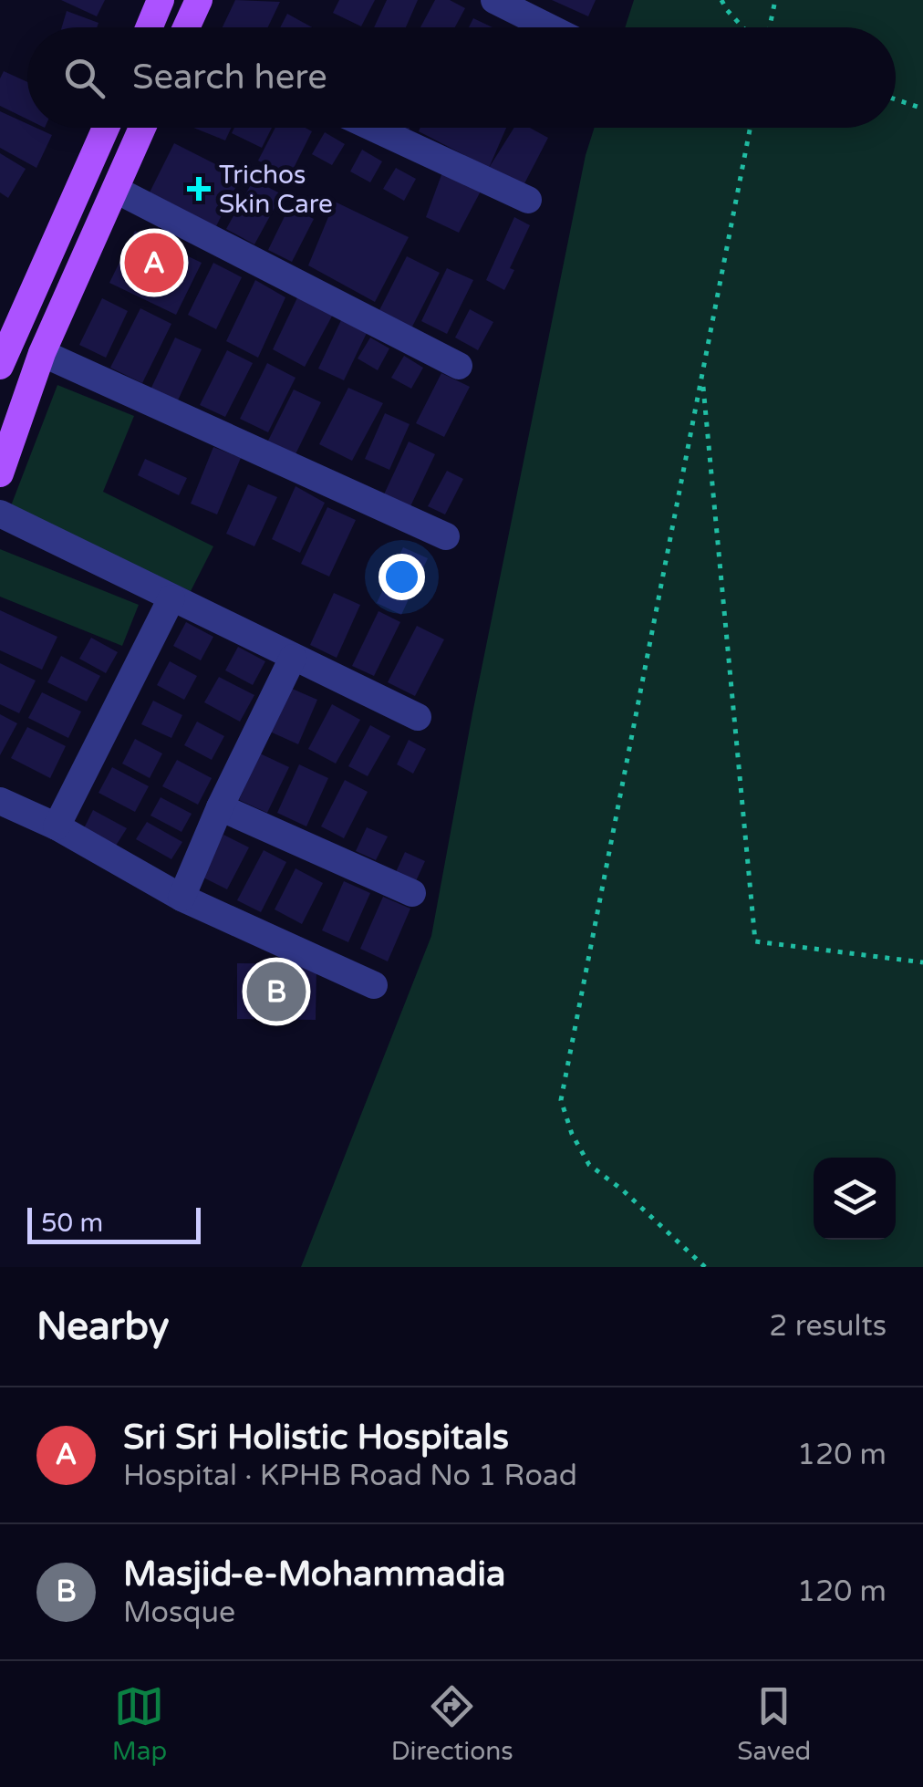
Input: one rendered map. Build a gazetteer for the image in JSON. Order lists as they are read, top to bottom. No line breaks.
{"places":{"health":["Trichos Skin Care"]},"scale_bar":"50 m","page":{"search":"Search here","pins":["A","B"],"scale":"50 m","heading":["Nearby","2 results"],"list":[{"mark":"A","name":"Sri Sri Holistic Hospitals","note":"Hospital · KPHB Road No 1 Road","value":"120 m"},{"mark":"B","name":"Masjid-e-Mohammadia","note":"Mosque","value":"120 m"}],"nav":["Map","Directions","Saved"]}}
